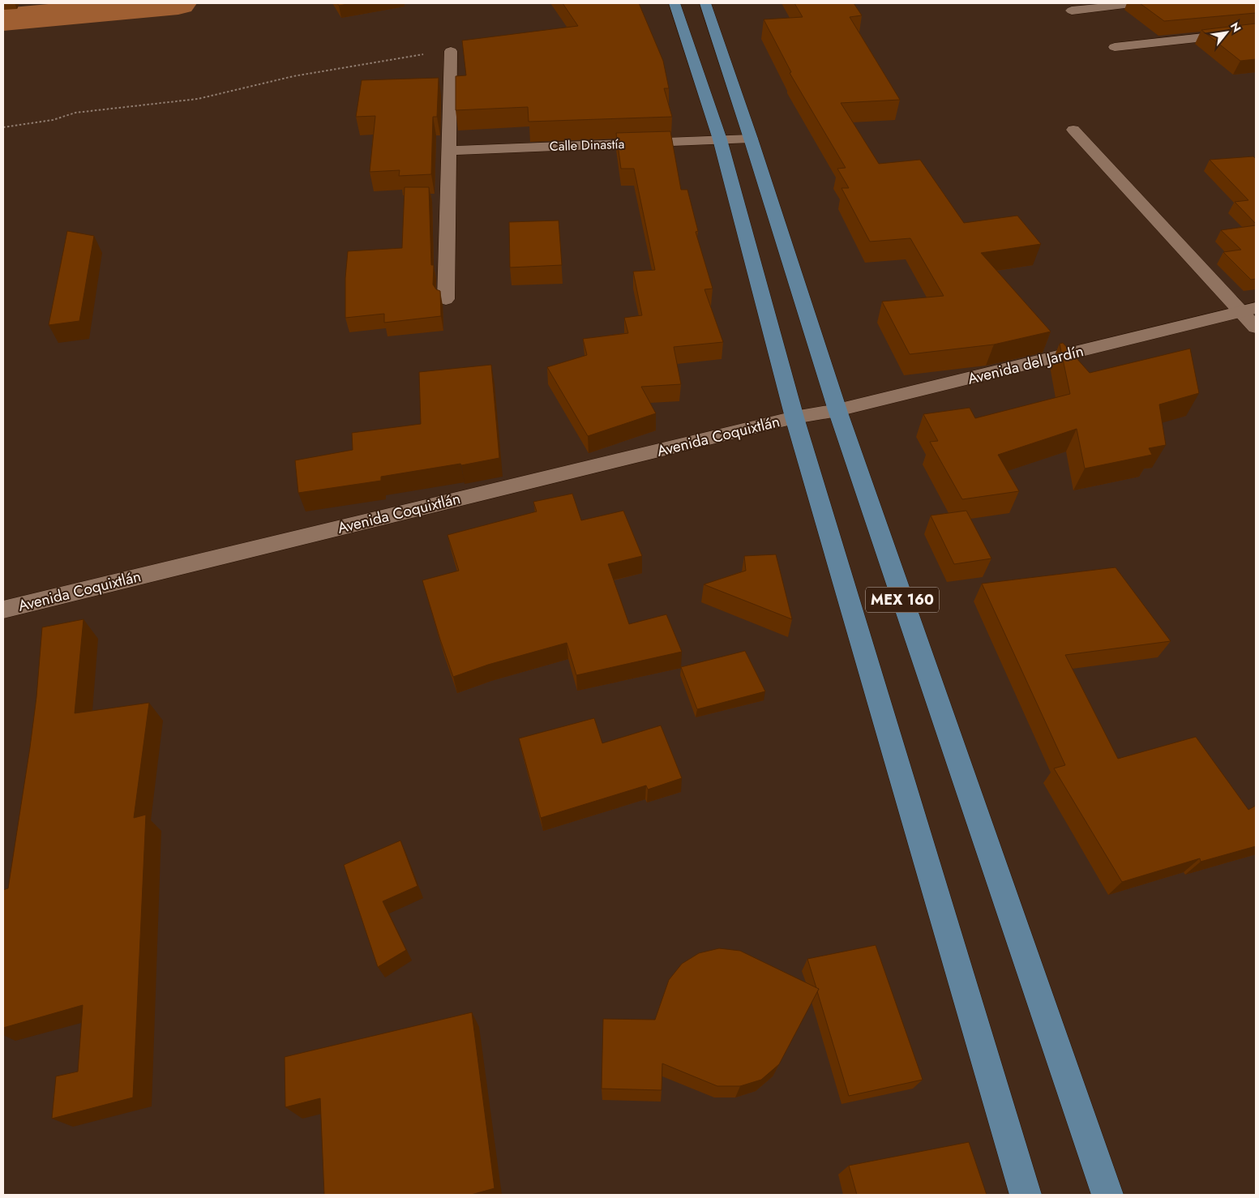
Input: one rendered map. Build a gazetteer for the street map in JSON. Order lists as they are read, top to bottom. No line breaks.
{"streets":{"main road":["MEX 160"],"street":["Calle Dinastía","Avenida del Jardín","Avenida Coquixtlán"]},"crossings":[["Calle Dinastía","MEX 160"],["Avenida del Jardín","Avenida Coquixtlán"],["Avenida del Jardín","MEX 160"],["Avenida Coquixtlán","MEX 160"]],"north":"top right"}
